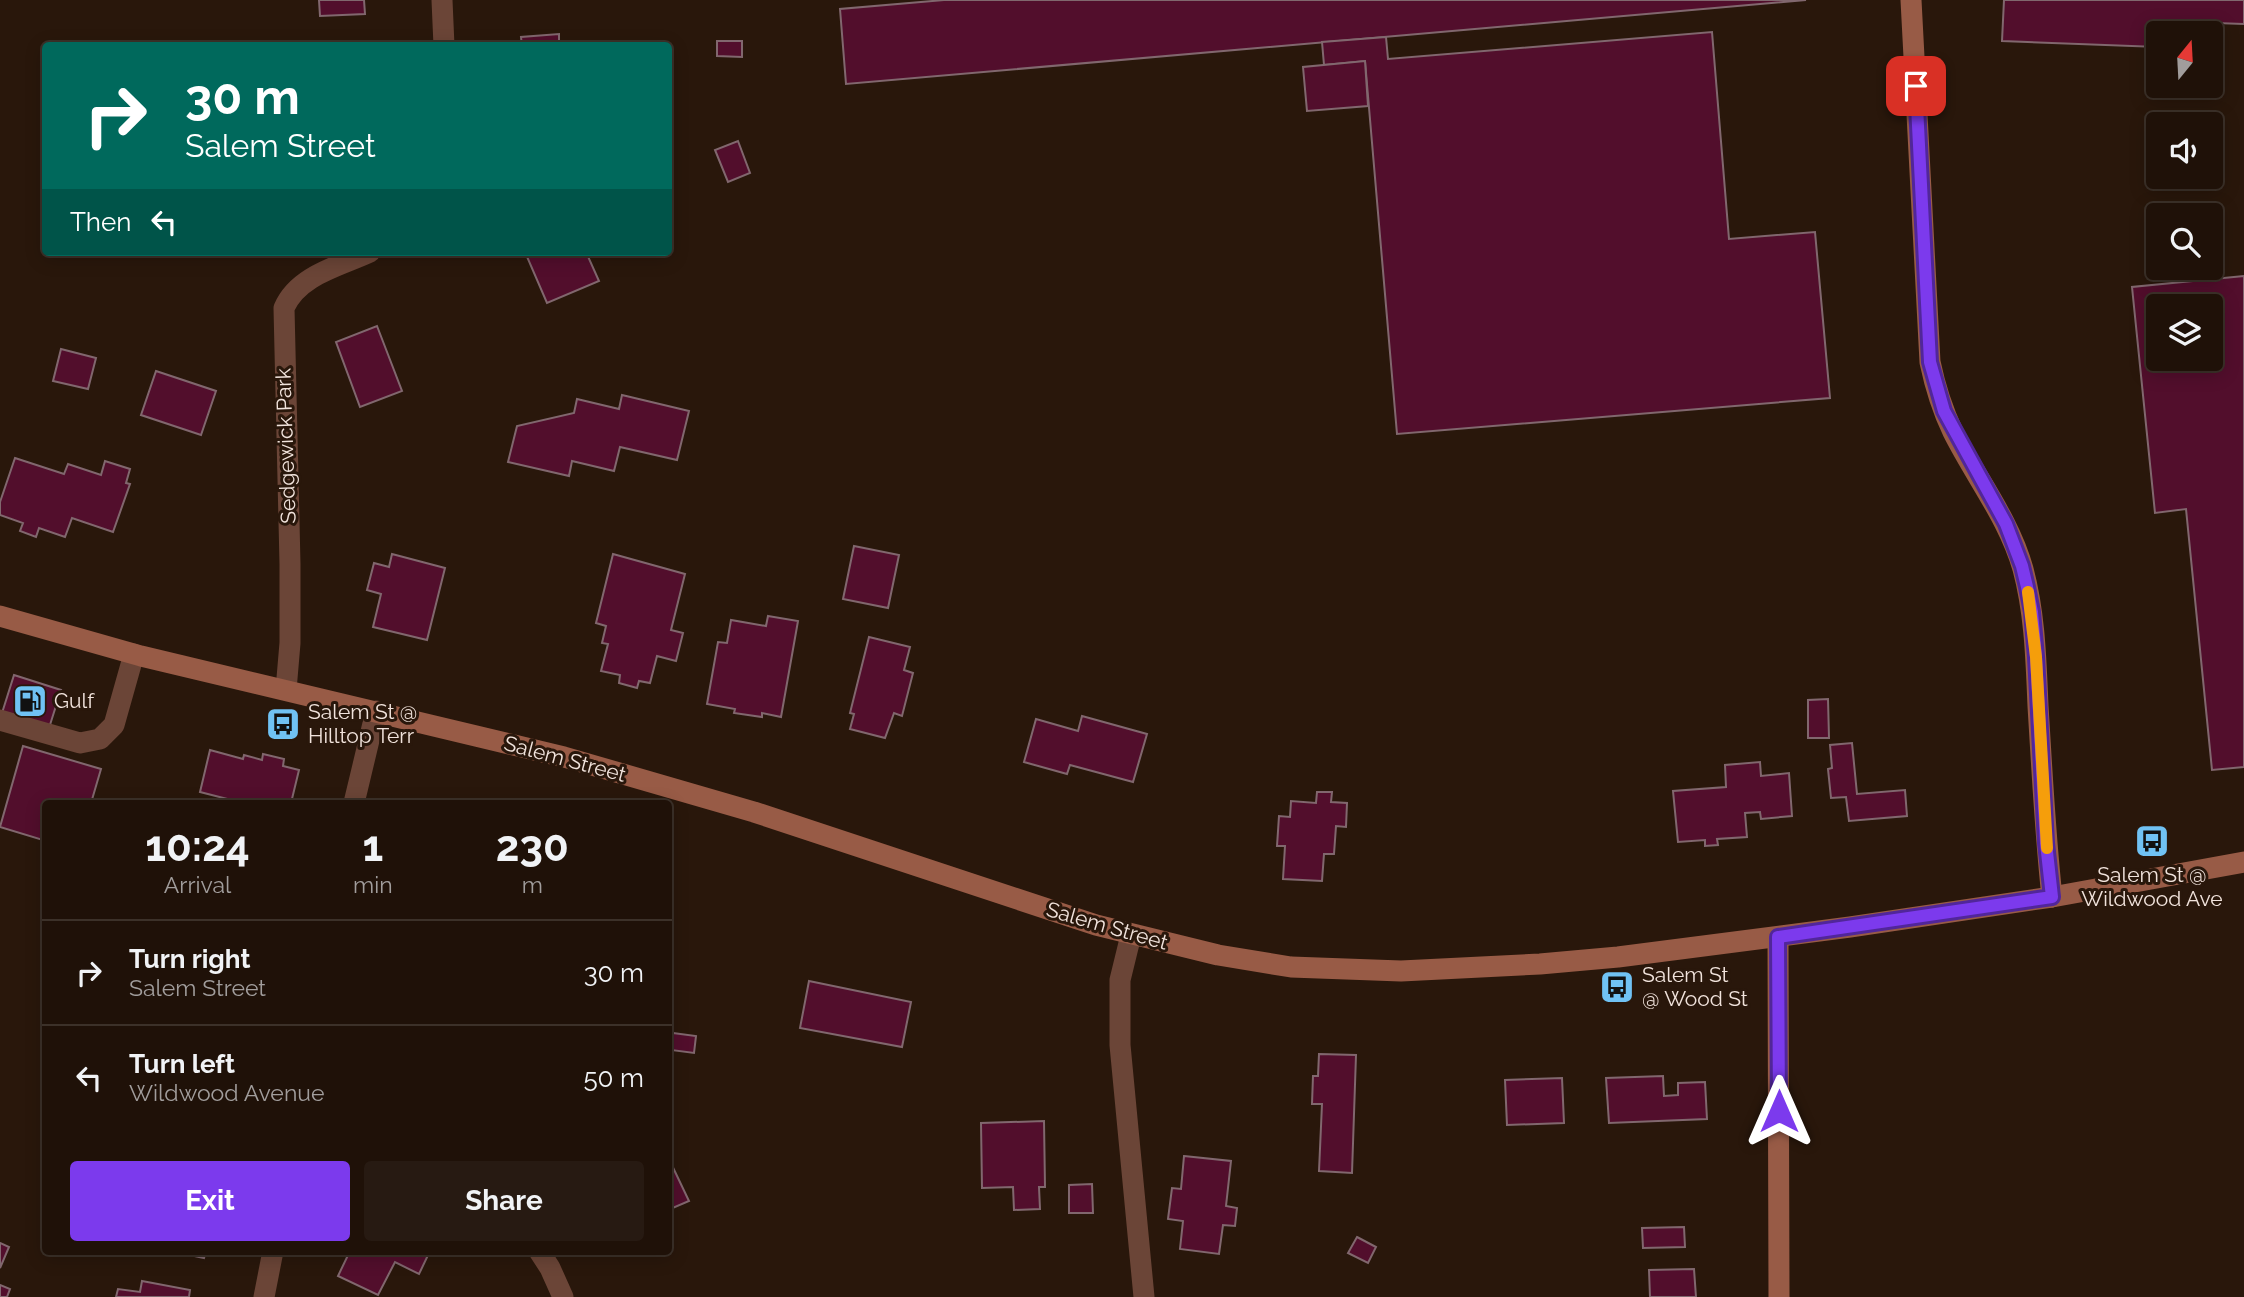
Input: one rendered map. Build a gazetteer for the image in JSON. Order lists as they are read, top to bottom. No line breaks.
{"streets":{"street":["Sedgewick Park","Salem Street"]},"crossings":[["Sedgewick Park","Salem Street"]],"places":{"fuel station":["Gulf"],"bus stop":["Salem St @ Hilltop Terr","Salem St @ Wildwood Ave","Salem St @ Wood St"]},"north":"top","page":{"turn":["30 m","Salem Street"],"then":"Then","eta":["10:24","Arrival","1","min","230","m"],"list":[{"name":"Turn right","note":"Salem Street","value":"30 m"},{"name":"Turn left","note":"Wildwood Avenue","value":"50 m"}],"buttons":["Exit","Share"]}}
